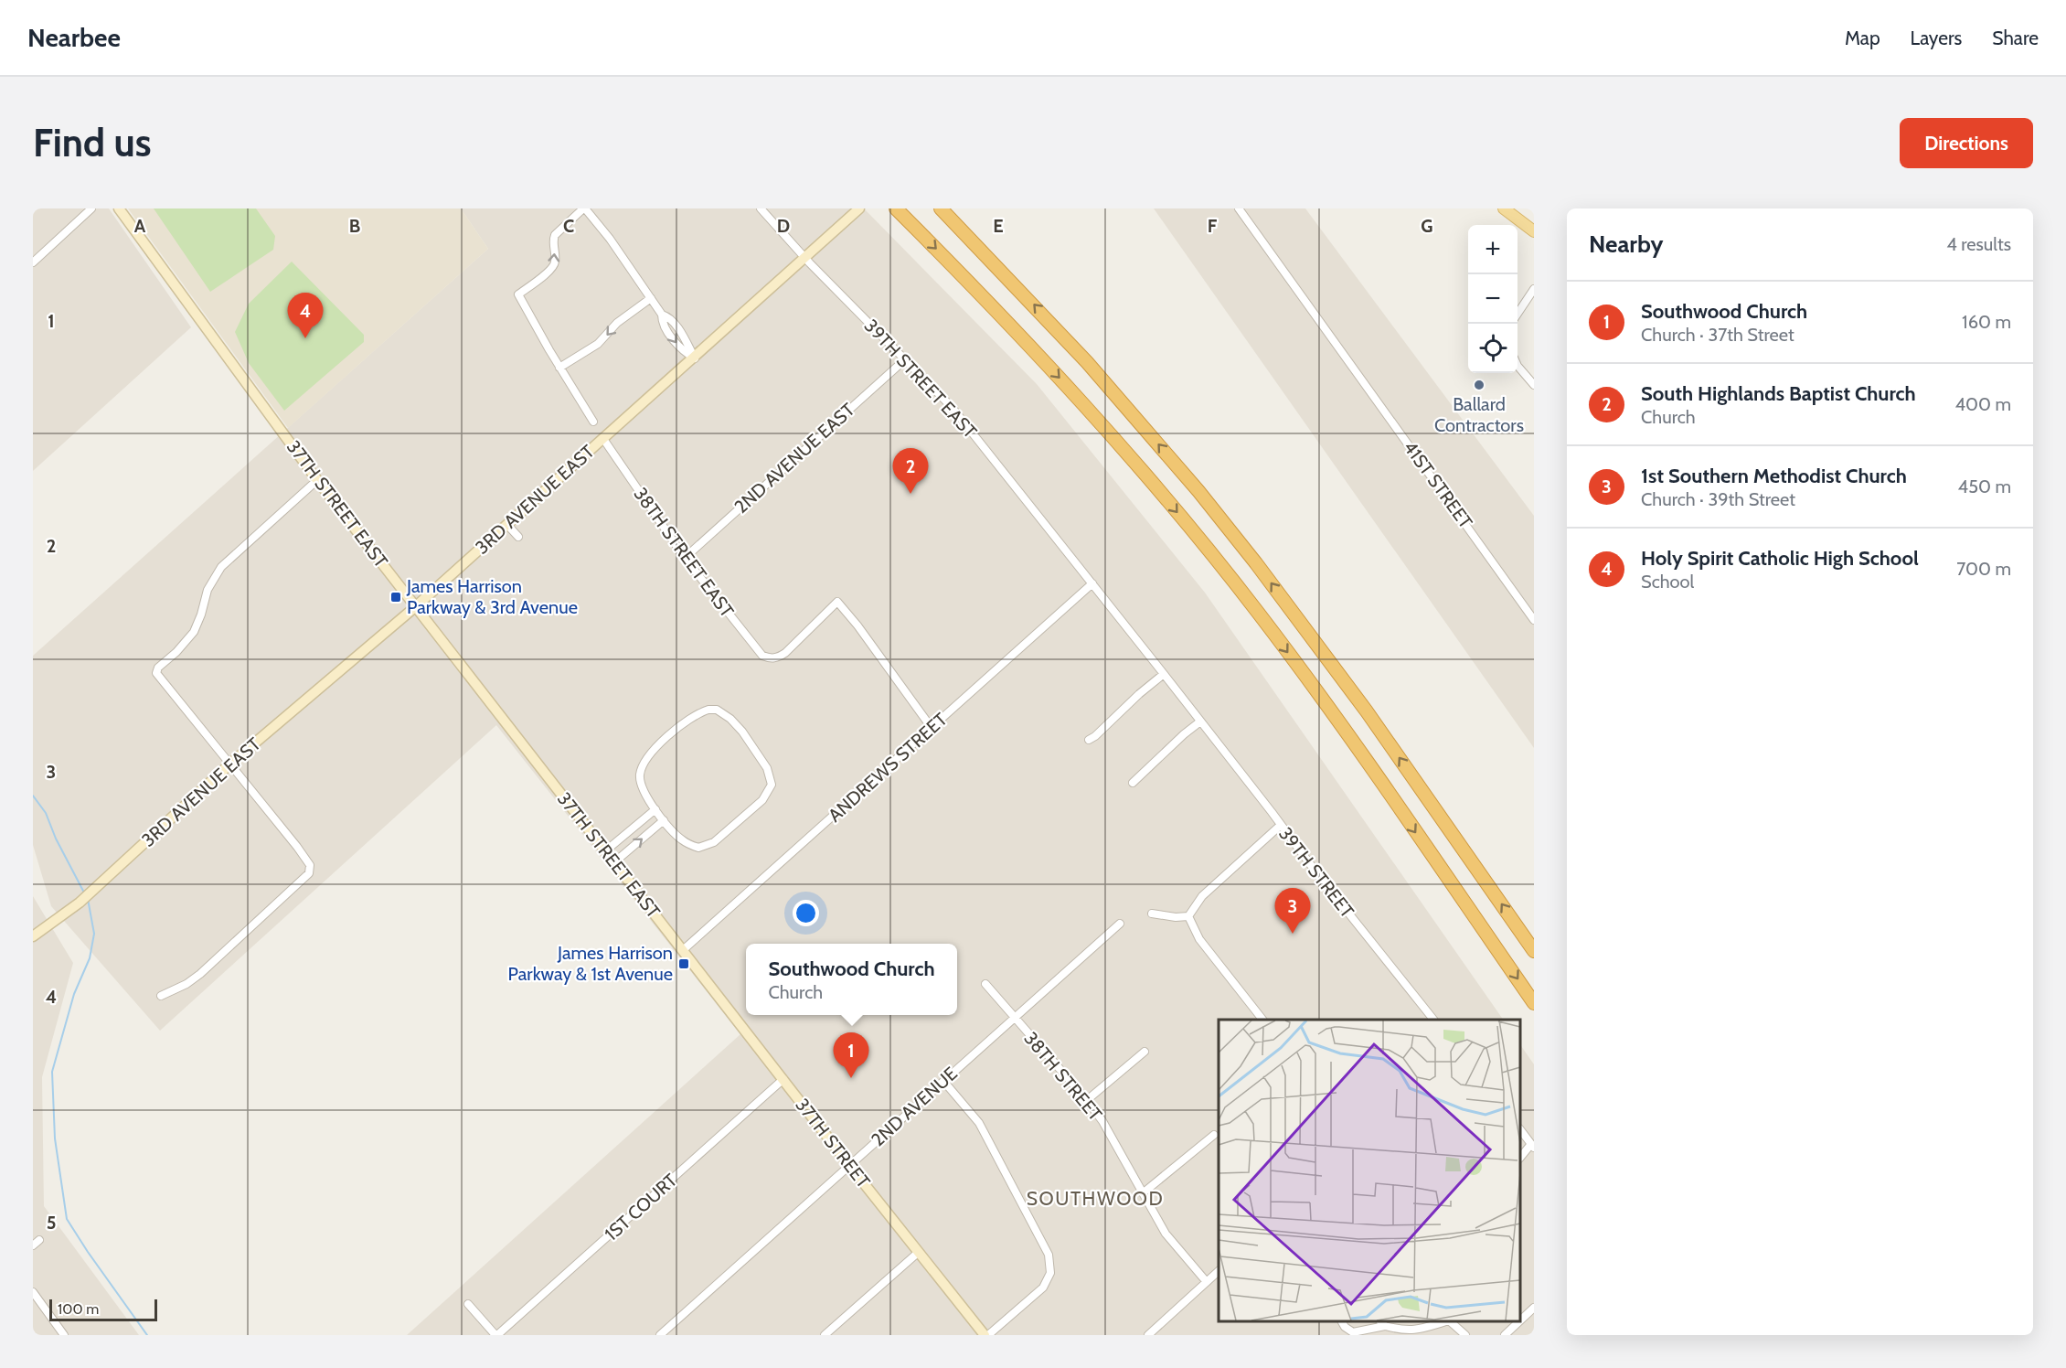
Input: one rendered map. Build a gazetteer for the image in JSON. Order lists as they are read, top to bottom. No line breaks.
{"streets":{"street":["39TH STREET EAST","2ND AVENUE EAST","41ST STREET","3RD AVENUE EAST","37TH STREET EAST","38TH STREET EAST","ANDREWS STREET","39TH STREET","38TH STREET","2ND AVENUE","37TH STREET","1ST COURT"]},"crossings":[["39TH STREET EAST","2ND AVENUE EAST"],["39TH STREET EAST","3RD AVENUE EAST"],["39TH STREET EAST","ANDREWS STREET"],["39TH STREET EAST","39TH STREET"],["2ND AVENUE EAST","38TH STREET EAST"],["3RD AVENUE EAST","37TH STREET EAST"],["3RD AVENUE EAST","38TH STREET EAST"],["37TH STREET EAST","ANDREWS STREET"],["37TH STREET EAST","37TH STREET"],["38TH STREET EAST","ANDREWS STREET"],["ANDREWS STREET","39TH STREET"],["ANDREWS STREET","37TH STREET"],["38TH STREET","2ND AVENUE"],["2ND AVENUE","37TH STREET"],["37TH STREET","1ST COURT"]],"districts":["SOUTHWOOD"],"places":{"other":["Ballard Contractors"],"transit":["James Harrison Parkway & 3rd Avenue","James Harrison Parkway & 1st Avenue"]},"scale_bar":"100 m","page":{"header":"Nearbee","nav":["Map","Layers","Share"],"buttons":"Directions","title":"Find us","heading":["Nearby","4 results"],"map_buttons":["+","−"],"list":[{"mark":"1","name":"Southwood Church","note":"Church · 37th Street","value":"160 m"},{"mark":"2","name":"South Highlands Baptist Church","note":"Church","value":"400 m"},{"mark":"3","name":"1st Southern Methodist Church","note":"Church · 39th Street","value":"450 m"},{"mark":"4","name":"Holy Spirit Catholic High School","note":"School","value":"700 m"}],"pins":["4","2","3","1"],"popup":["Southwood Church","Church"],"scale":"100 m"},"grid":{"columns":["A","B","C","D","E","F","G"],"rows":["1","2","3","4","5"]}}
